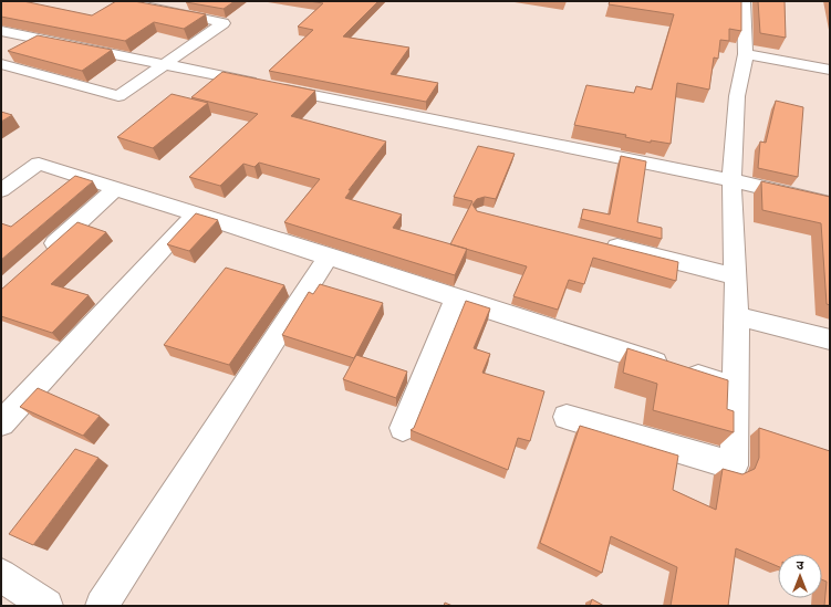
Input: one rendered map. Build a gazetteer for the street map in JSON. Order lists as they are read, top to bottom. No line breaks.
{"north":"top"}
